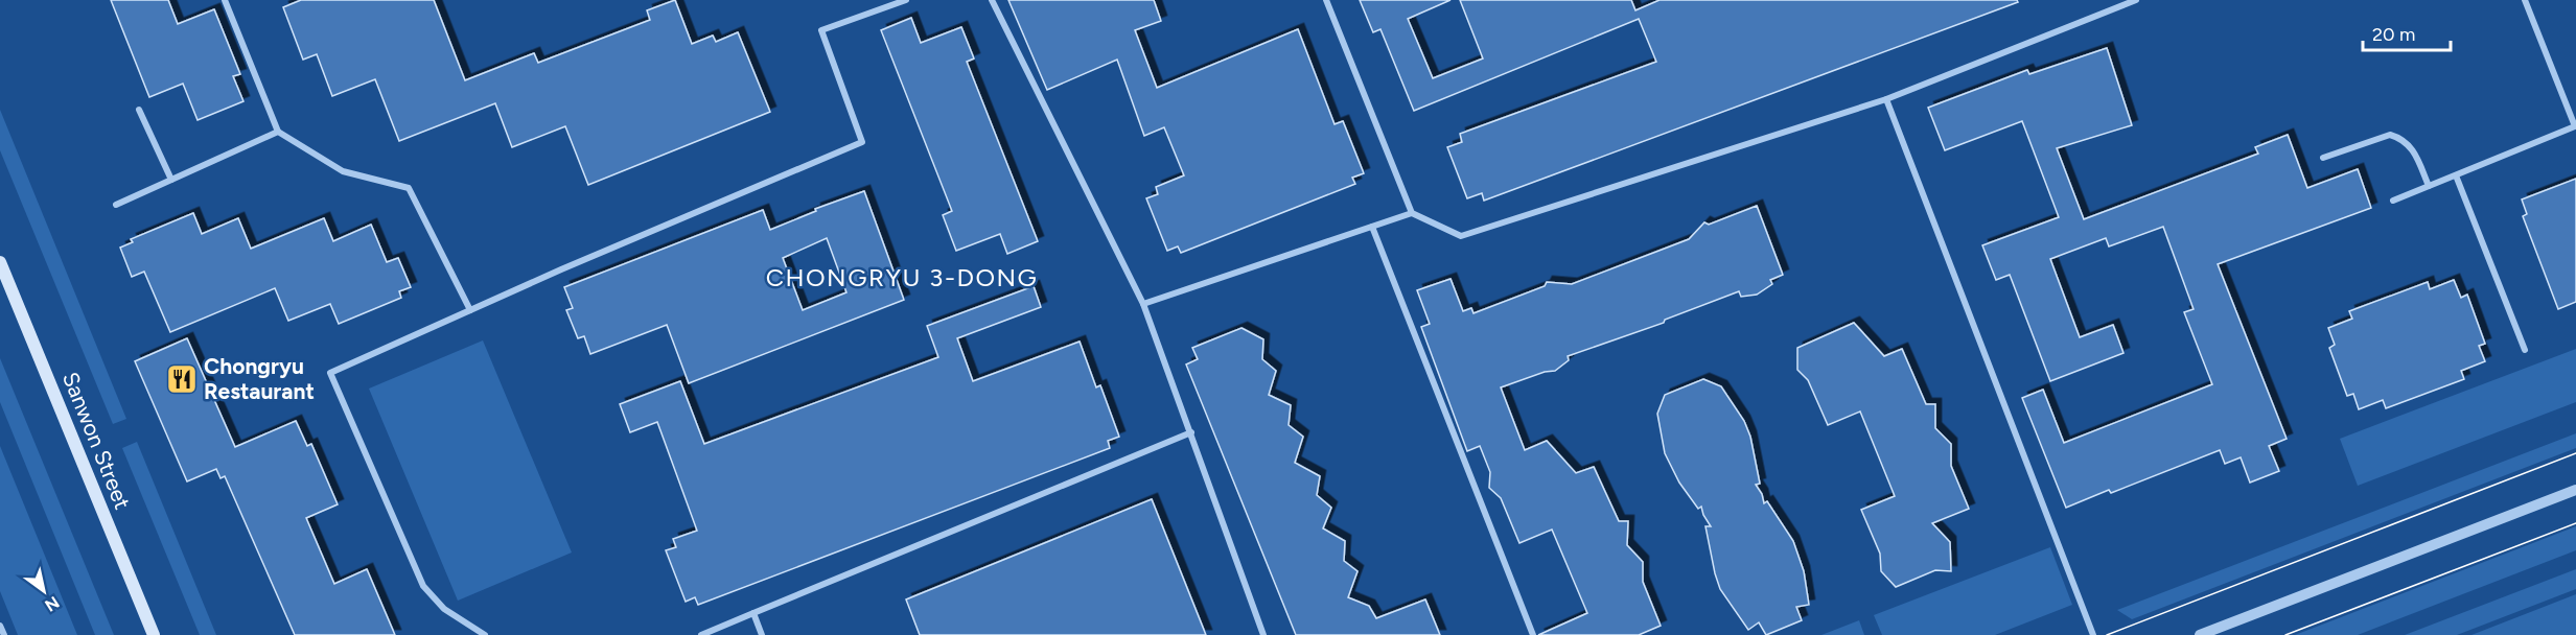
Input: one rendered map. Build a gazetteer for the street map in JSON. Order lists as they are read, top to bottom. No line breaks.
{"streets":{"main road":["Sanwon Street"]},"districts":["CHONGRYU 3-DONG"],"places":{"restaurant":["Chongryu Restaurant"]},"scale_bar":"20 m","north":"bottom right"}
